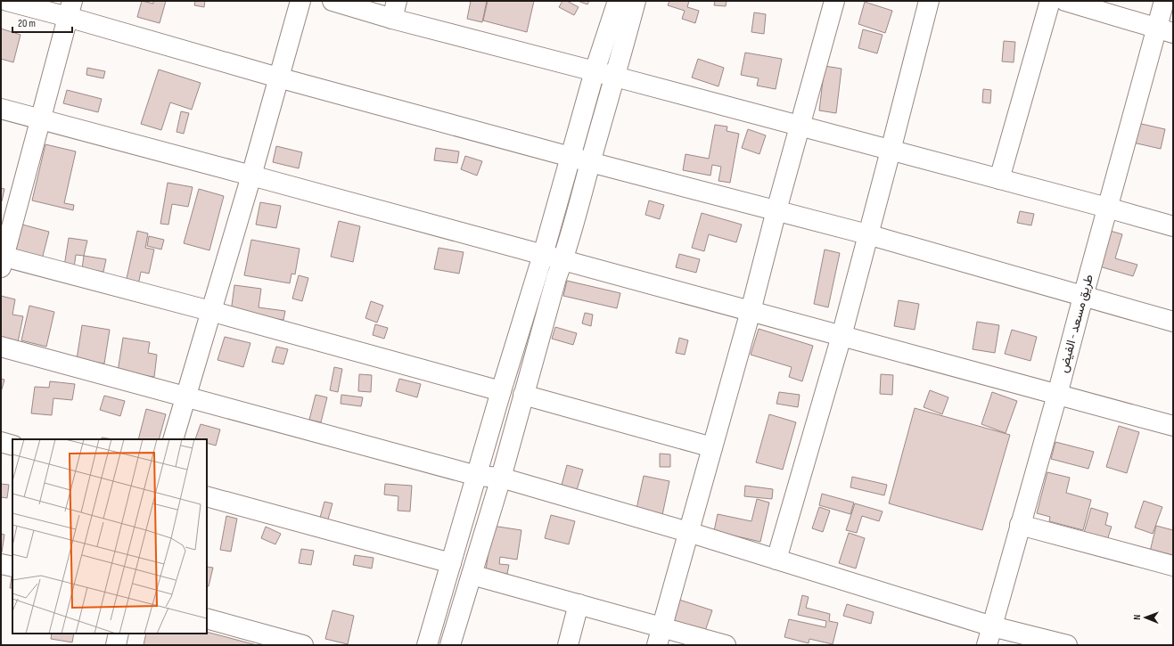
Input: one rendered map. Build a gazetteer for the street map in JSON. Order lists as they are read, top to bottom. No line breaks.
{"streets":{"street":["طريق مسعد - الفيض"]},"scale_bar":"20 m","north":"left"}
